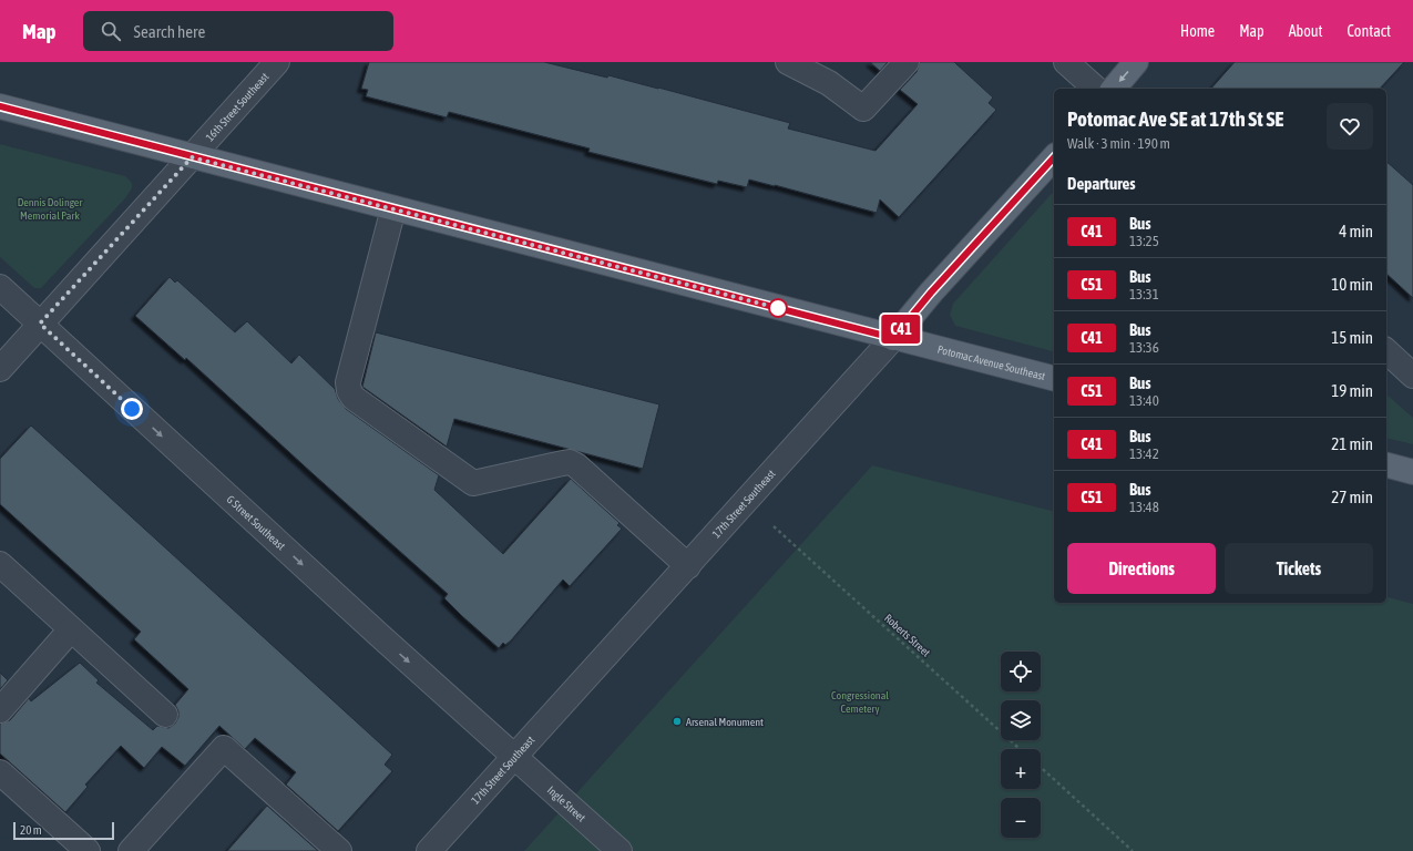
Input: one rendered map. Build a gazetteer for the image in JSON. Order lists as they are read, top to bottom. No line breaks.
{"streets":{"main road":["Potomac Avenue Southeast","17th Street Southeast"],"street":["16th Street Southeast","G Street Southeast","Ingle Street"],"path":["Roberts Street"]},"crossings":[["16th Street Southeast","Potomac Avenue Southeast"],["16th Street Southeast","G Street Southeast"],["Potomac Avenue Southeast","17th Street Southeast"],["17th Street Southeast","G Street Southeast"],["17th Street Southeast","Ingle Street"],["G Street Southeast","Ingle Street"]],"parks":["Dennis Dolinger Memorial Park","Congressional Cemetery"],"places":["Arsenal Monument"],"lines":["bus line C41"],"scale_bar":"20 m","page":{"header":"Map","search":"Search here","nav":["Home","Map","About","Contact"],"on_map":"C41","heading":[["Potomac Ave SE at 17th St SE","Walk · 3 min · 190 m"],"Departures"],"list":[{"mark":"C41","name":"Bus","note":"13:25","value":"4 min"},{"mark":"C51","name":"Bus","note":"13:31","value":"10 min"},{"mark":"C41","name":"Bus","note":"13:36","value":"15 min"},{"mark":"C51","name":"Bus","note":"13:40","value":"19 min"},{"mark":"C41","name":"Bus","note":"13:42","value":"21 min"},{"mark":"C51","name":"Bus","note":"13:48","value":"27 min"}],"buttons":["Directions","Tickets"],"map_buttons":["+","−"],"scale":"20 m"}}
